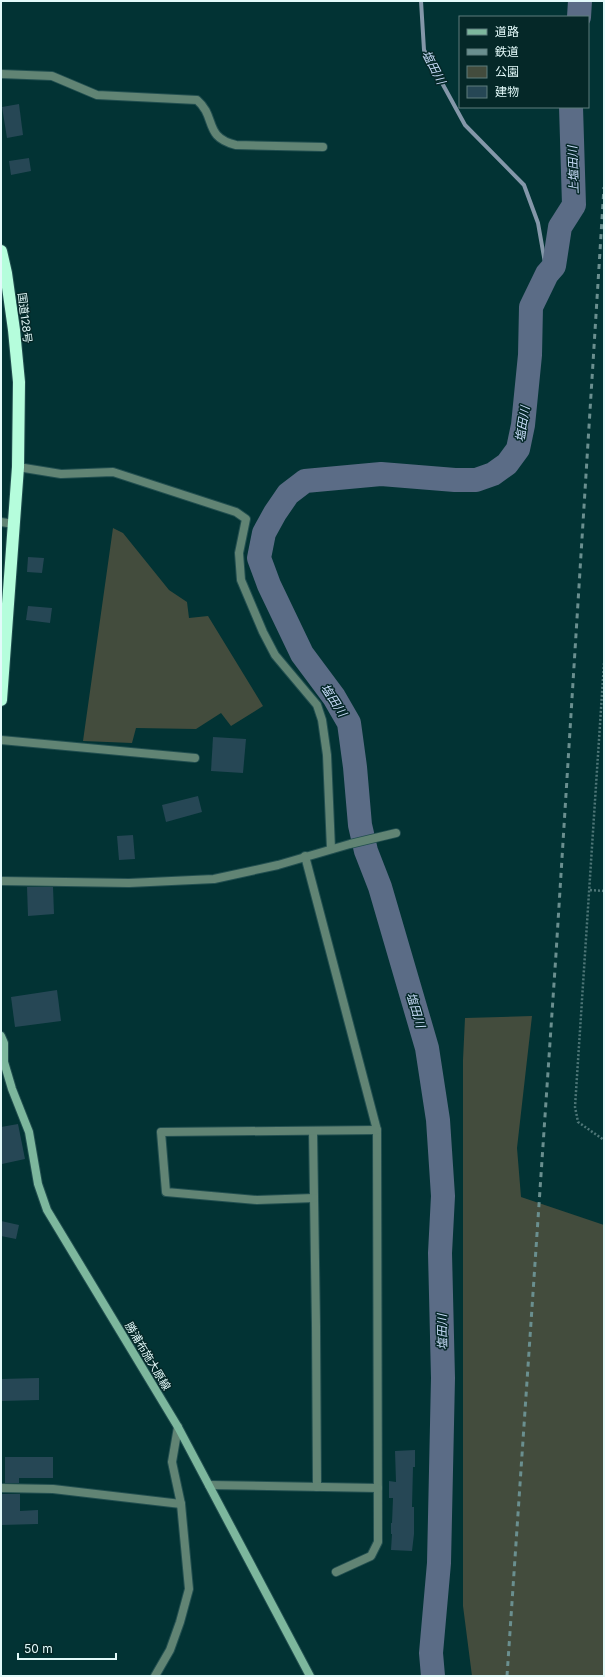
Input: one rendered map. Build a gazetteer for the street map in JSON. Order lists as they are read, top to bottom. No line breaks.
{"streets":{"highway":["国道128号"],"main road":["勝浦布施大原線"]},"water":["塩田川","上塩田川"],"legend":["道路","鉄道","公園","建物"],"scale_bar":"50 m"}
